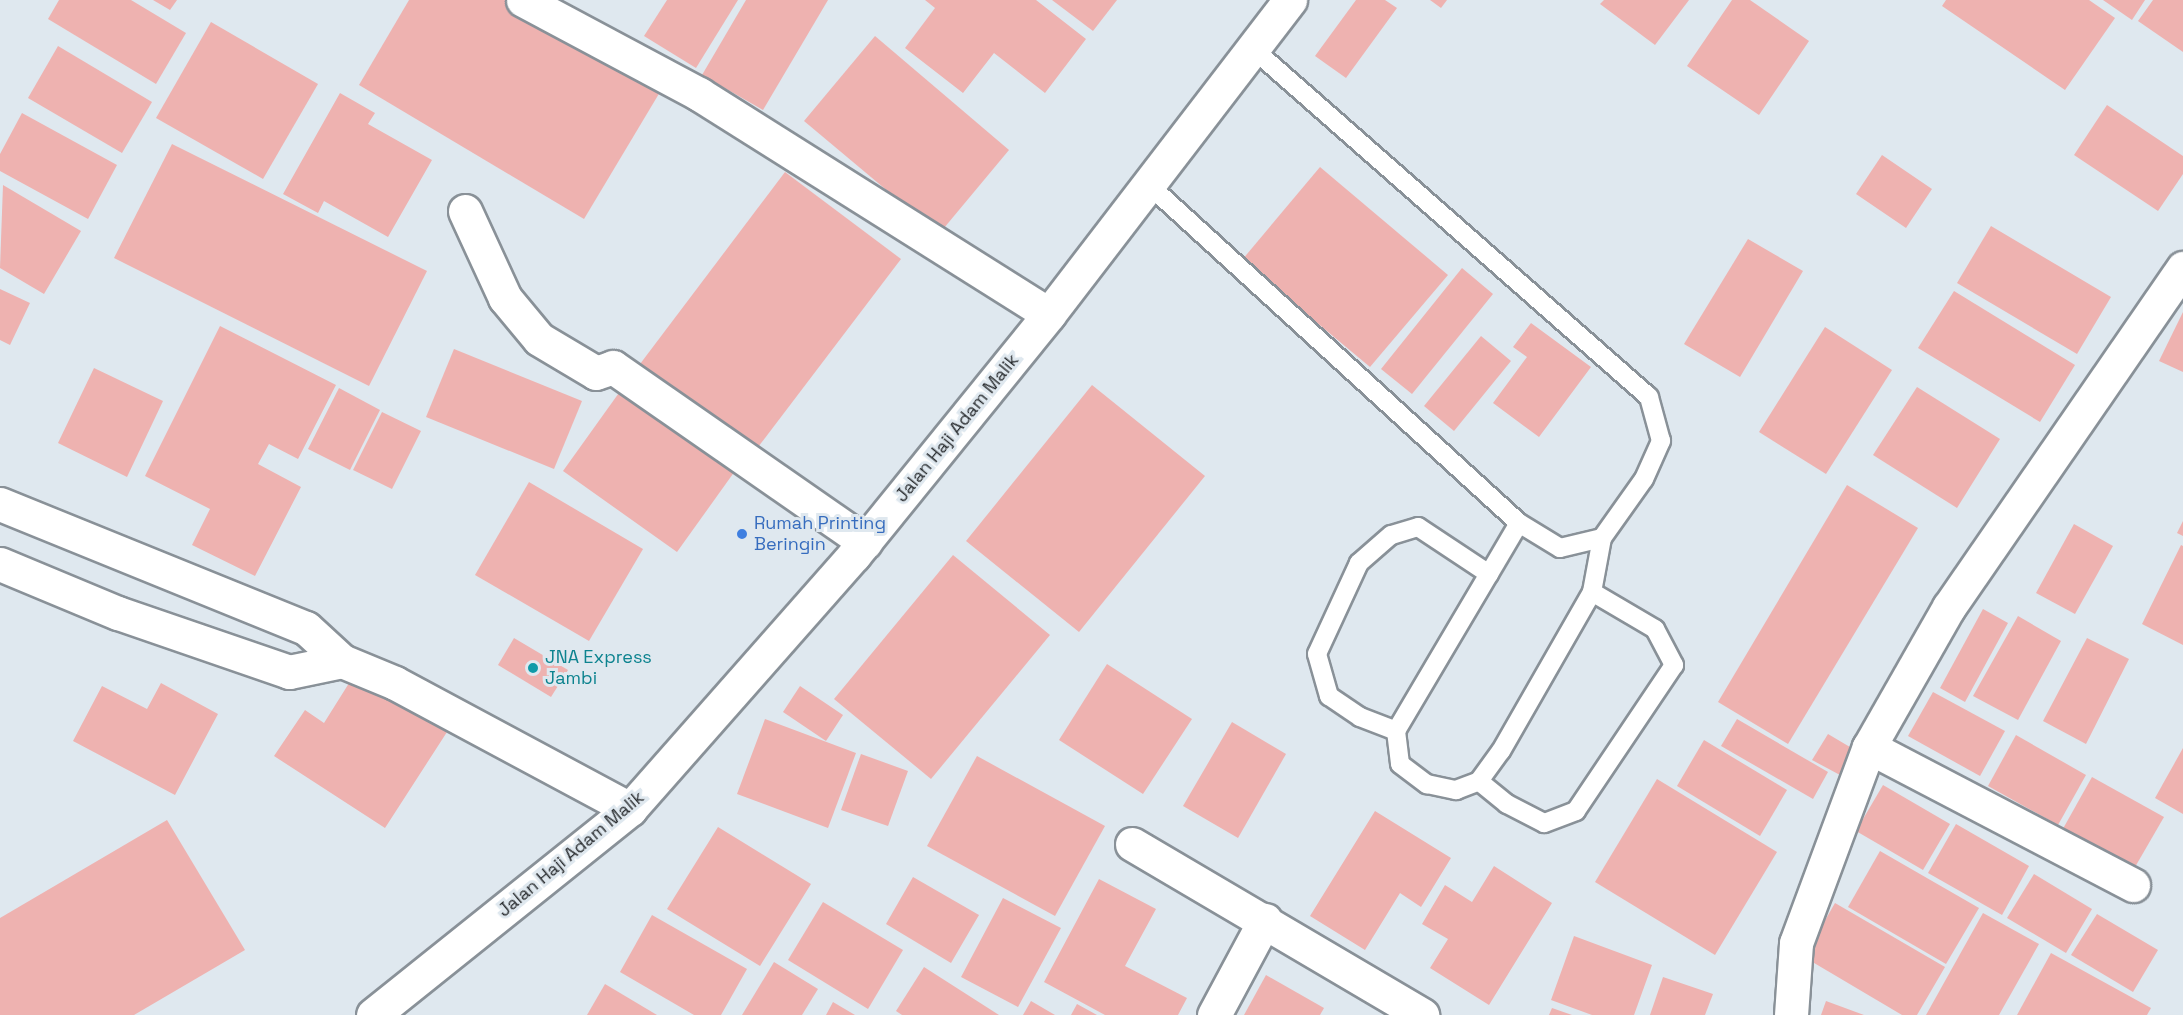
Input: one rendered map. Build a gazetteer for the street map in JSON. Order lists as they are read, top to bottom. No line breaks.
{"streets":{"street":["Jalan Haji Adam Malik"]},"places":["Rumah Printing Beringin","JNA Express Jambi"]}
